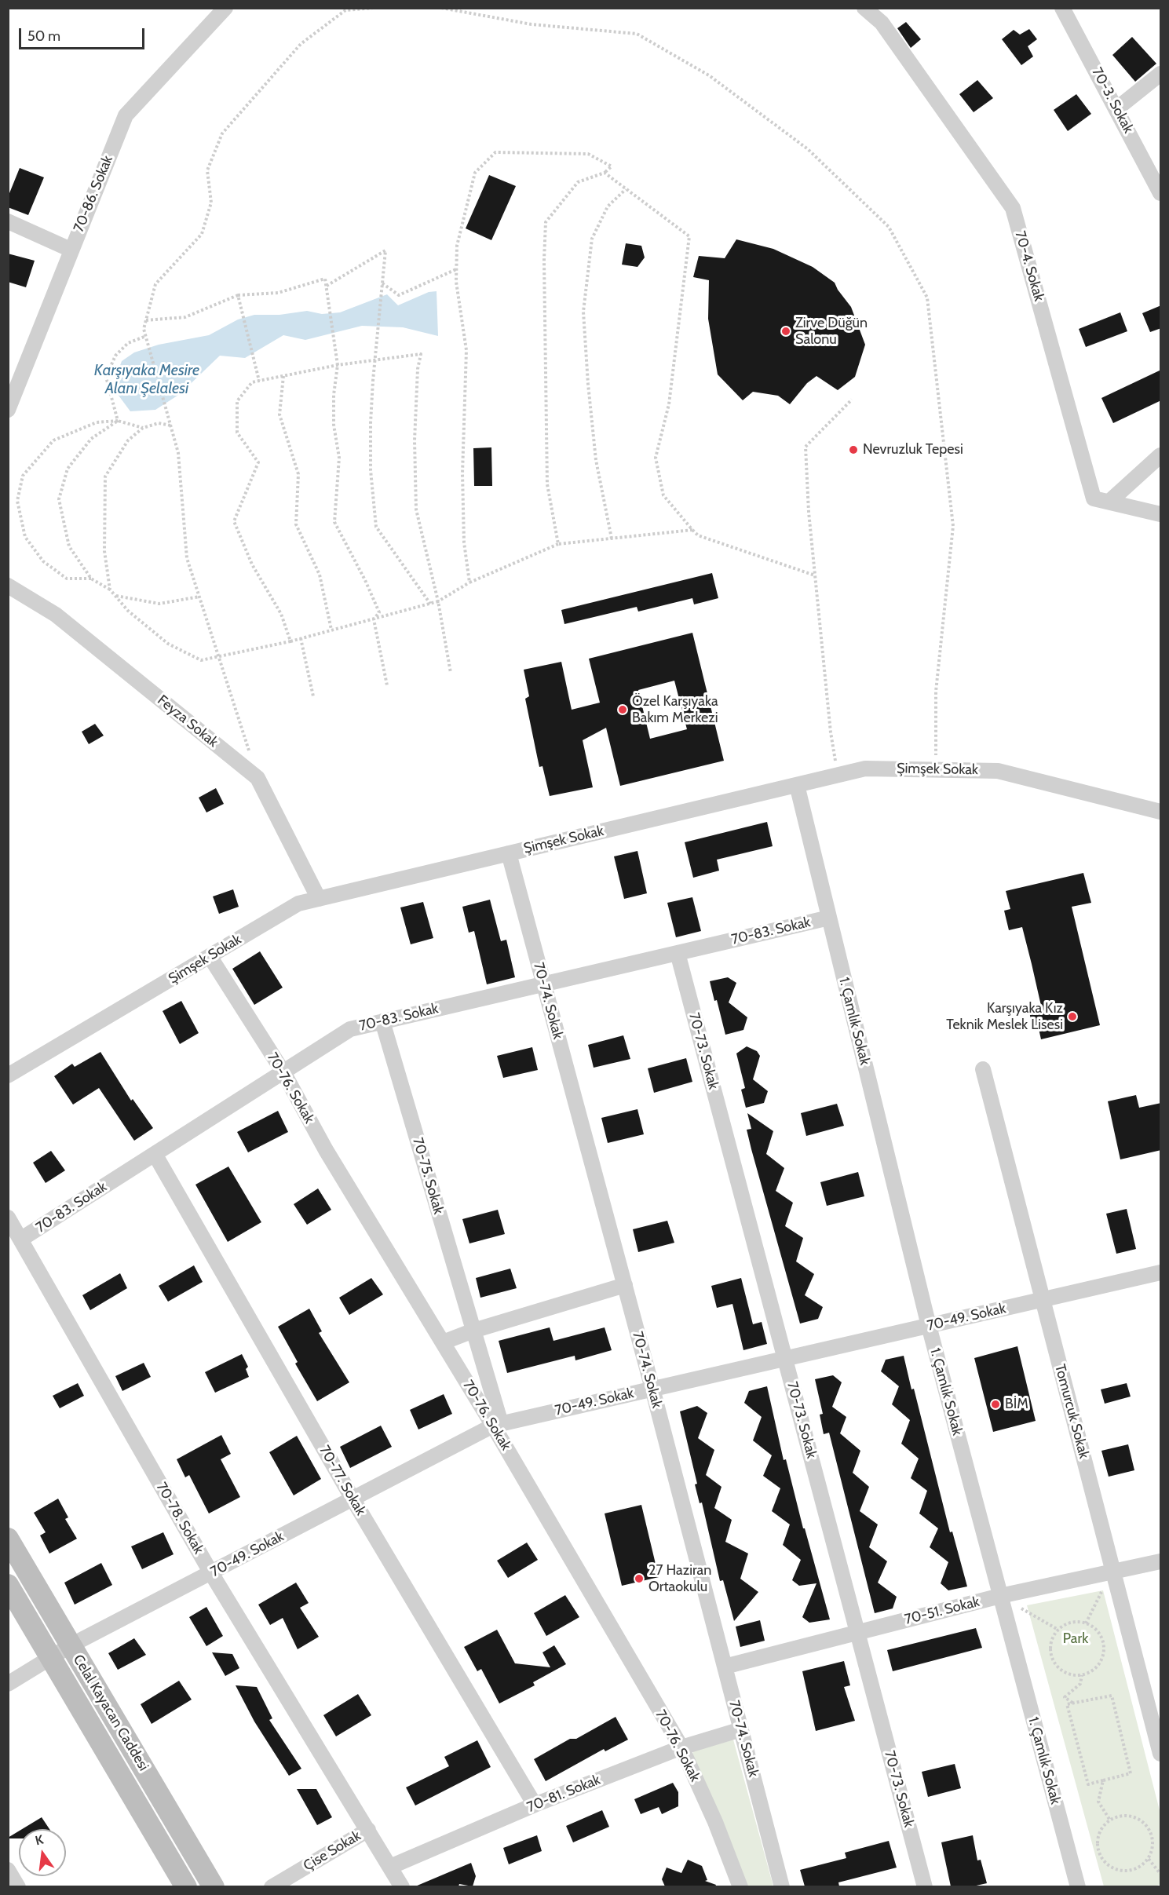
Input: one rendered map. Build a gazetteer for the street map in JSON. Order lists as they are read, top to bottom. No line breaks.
{"streets":{"street":["70-3. Sokak","70-86. Sokak","70-4. Sokak","Feyza Sokak","Şimşek Sokak","70-83. Sokak","70-74. Sokak","1. Çamlık Sokak","70-73. Sokak","70-76. Sokak","70-75. Sokak","70-49. Sokak","Tomurcuk Sokak","70-77. Sokak","70-78. Sokak","70-51. Sokak","Celal Kayacan Caddesi","70-81. Sokak","Çise Sokak"]},"crossings":[["Feyza Sokak","Şimşek Sokak"],["Şimşek Sokak","70-74. Sokak"],["Şimşek Sokak","1. Çamlık Sokak"],["Şimşek Sokak","70-76. Sokak"],["70-83. Sokak","70-74. Sokak"],["70-83. Sokak","1. Çamlık Sokak"],["70-83. Sokak","70-73. Sokak"],["70-83. Sokak","70-76. Sokak"],["70-83. Sokak","70-75. Sokak"],["70-83. Sokak","70-77. Sokak"],["70-83. Sokak","70-78. Sokak"],["70-74. Sokak","70-49. Sokak"],["70-74. Sokak","70-51. Sokak"],["70-74. Sokak","70-81. Sokak"],["1. Çamlık Sokak","70-49. Sokak"],["1. Çamlık Sokak","70-51. Sokak"],["70-73. Sokak","70-49. Sokak"],["70-73. Sokak","70-51. Sokak"],["70-76. Sokak","70-75. Sokak"],["70-76. Sokak","70-49. Sokak"],["70-76. Sokak","70-81. Sokak"],["70-75. Sokak","70-49. Sokak"],["70-49. Sokak","Tomurcuk Sokak"],["70-49. Sokak","70-77. Sokak"],["70-49. Sokak","70-78. Sokak"],["70-49. Sokak","Celal Kayacan Caddesi"],["Tomurcuk Sokak","70-51. Sokak"],["70-77. Sokak","70-81. Sokak"],["70-78. Sokak","70-81. Sokak"],["70-78. Sokak","Çise Sokak"]],"water":["Karşıyaka Mesire Alanı Şelalesi"],"parks":["Park"],"places":["Zirve Düğün Salonu","Nevruzluk Tepesi","Özel Karşıyaka Bakım Merkezi","Karşıyaka Kız Teknik Meslek Lisesi","BİM","27 Haziran Ortaokulu"],"scale_bar":"50 m","north":"top"}
